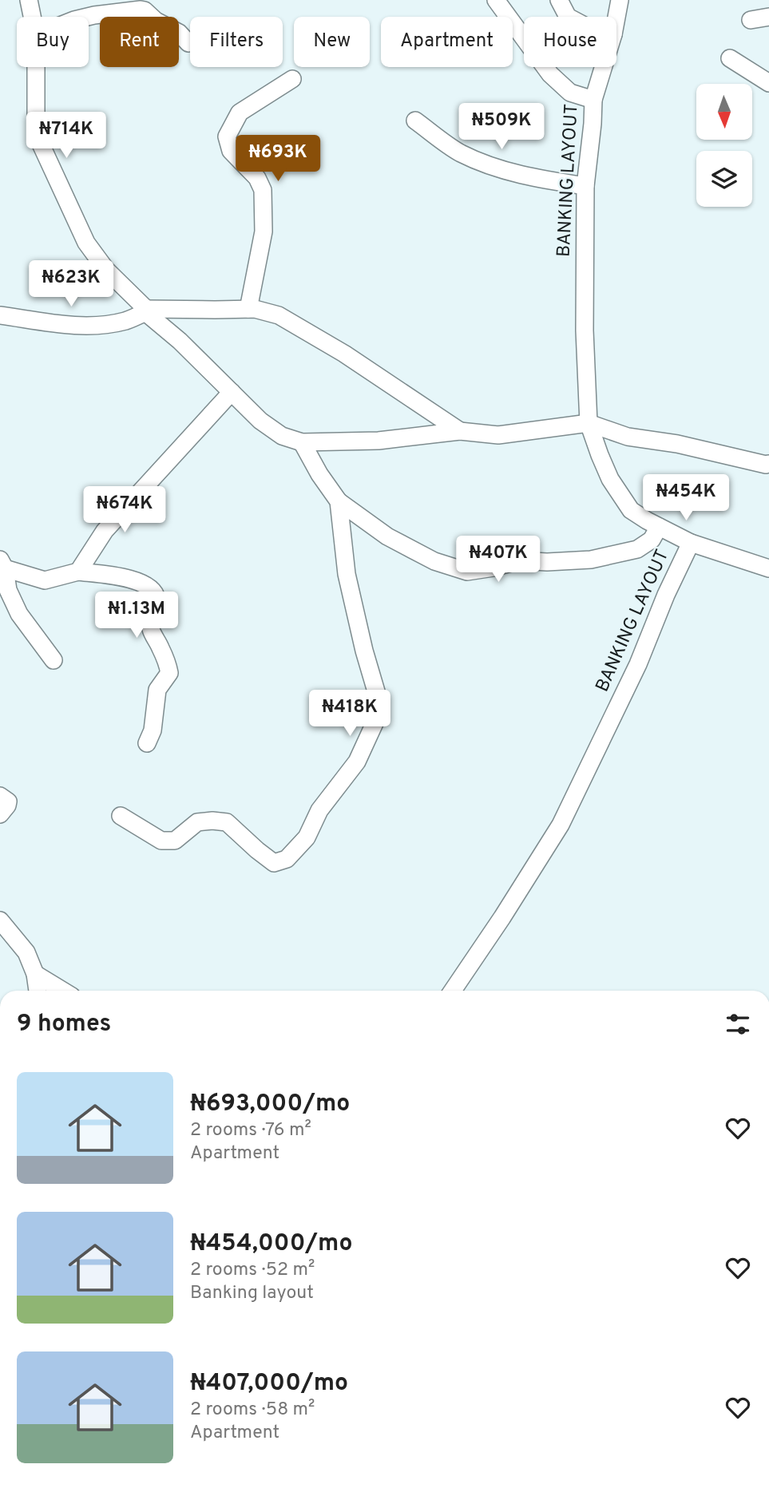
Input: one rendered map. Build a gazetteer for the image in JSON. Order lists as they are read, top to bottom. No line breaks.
{"streets":{"street":["BANKING LAYOUT"]},"north":"bottom","page":{"chip":["Buy","Rent","Filters","New","Apartment","House"],"price":["₦509K","₦714K","₦693K","₦623K","₦454K","₦674K","₦407K","₦1.13M","₦418K"],"heading":"9 homes","list":[{"name":"₦693,000/mo","note":"2 rooms · 76 m² · Apartment"},{"name":"₦454,000/mo","note":"2 rooms · 52 m² · Banking layout"},{"name":"₦407,000/mo","note":"2 rooms · 58 m² · Apartment"}]}}
